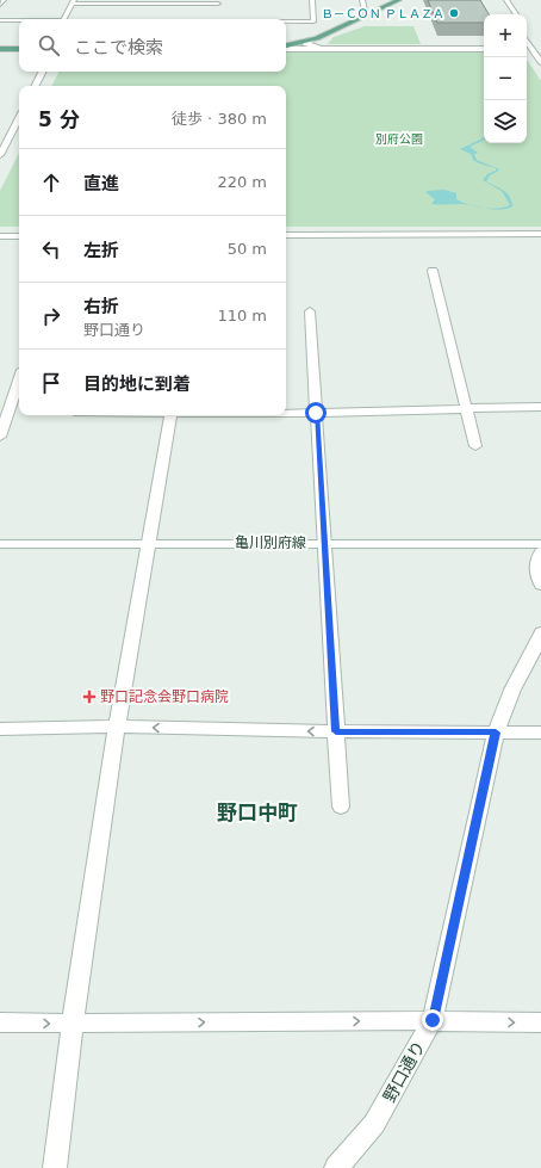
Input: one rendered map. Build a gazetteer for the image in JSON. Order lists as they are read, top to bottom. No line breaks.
{"streets":{"street":["亀川別府線","野口通り"]},"districts":["野口中町"],"parks":["別府公園"],"places":{"other":["Ｂ－ＣＯＮ ＰＬＡＺＡ"],"health":["野口記念会野口病院"]},"page":{"map_buttons":["+","−"],"search":"ここで検索","heading":["5 分","徒歩 · 380 m"],"list":[["直進","220 m"],["左折","50 m"],["右折","野口通り","110 m"],"目的地に到着"]}}
